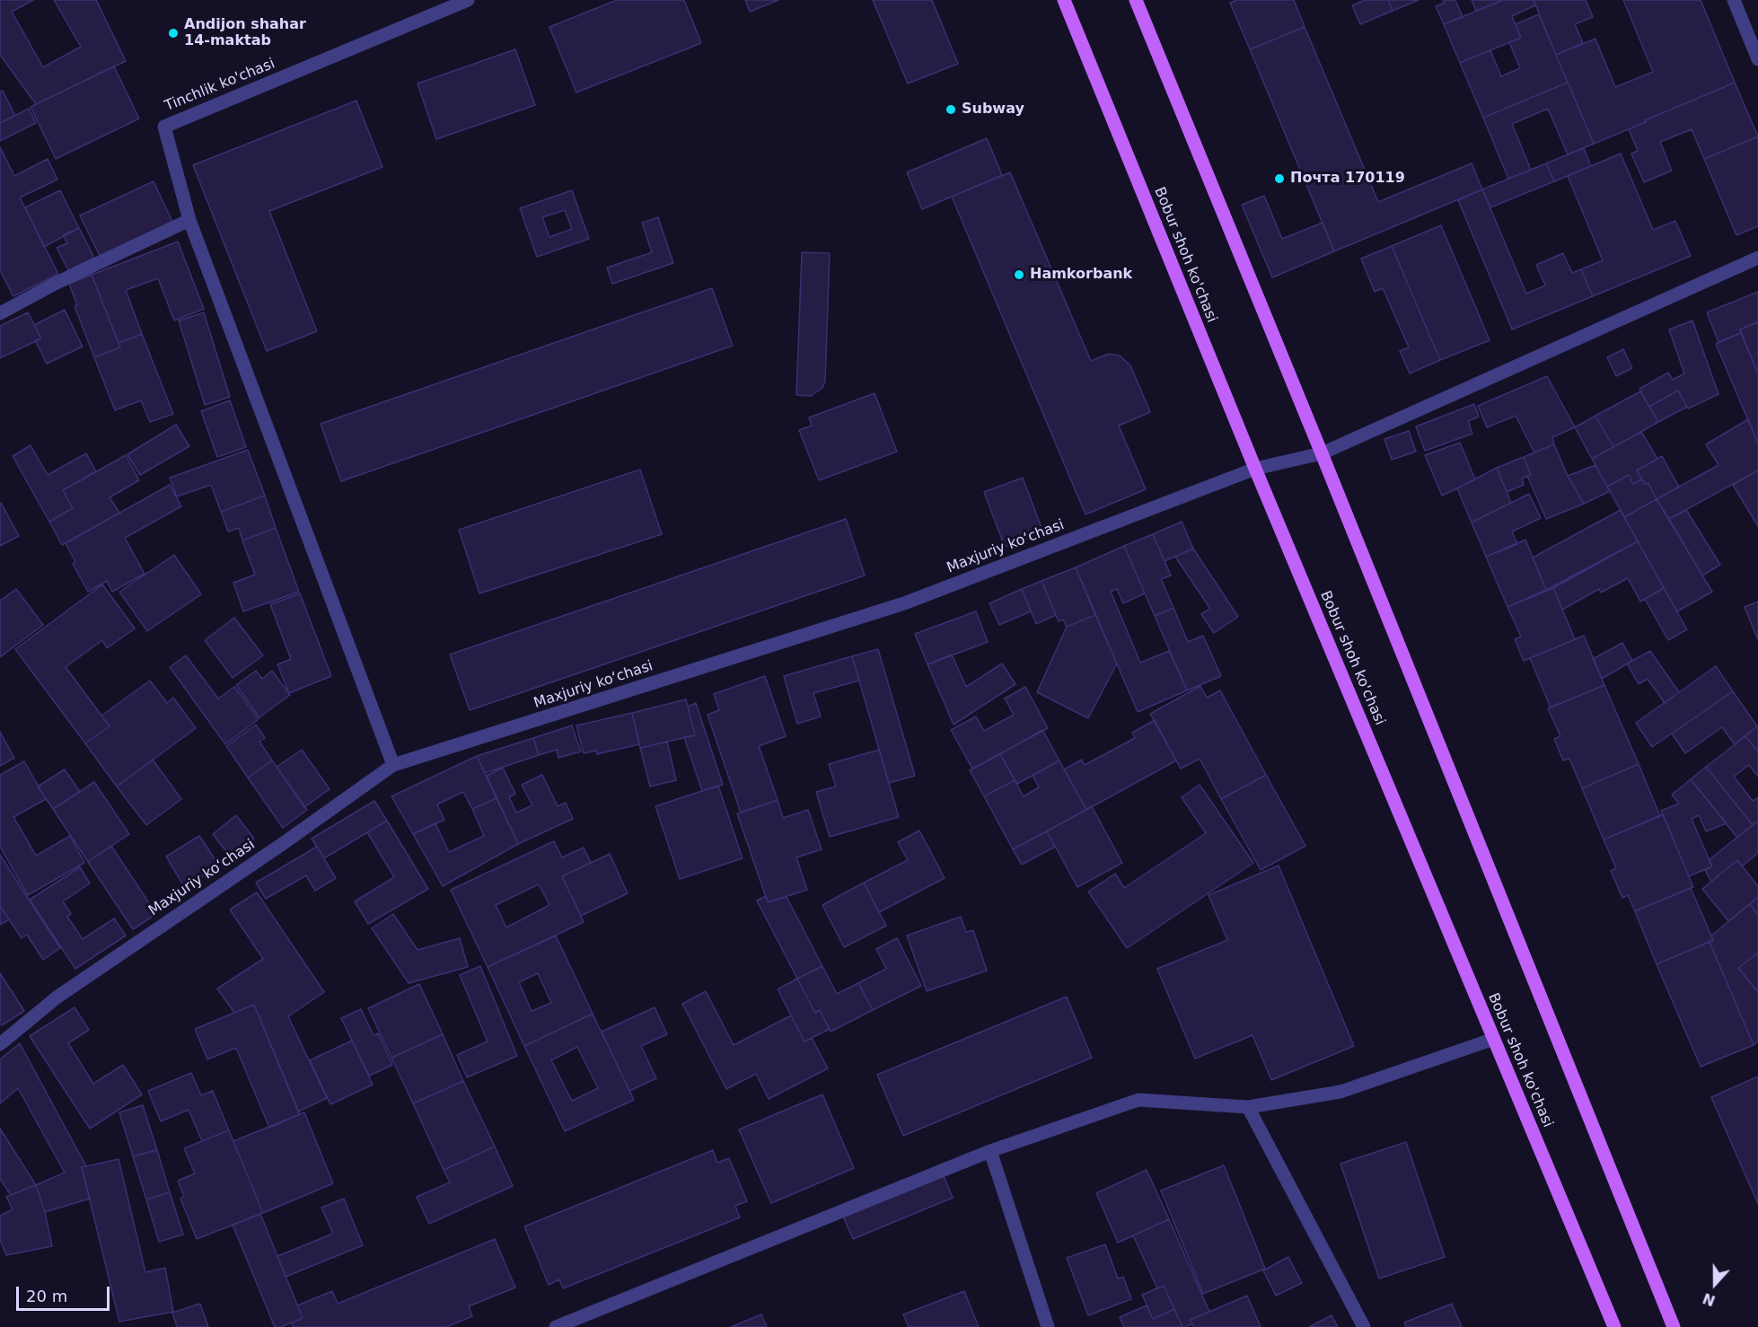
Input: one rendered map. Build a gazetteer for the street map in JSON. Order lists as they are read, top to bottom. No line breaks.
{"streets":{"main road":["Bobur shoh ko'chasi"],"street":["Tinchlik ko'chasi","Maxjuriy koʻchasi"]},"crossings":[["Bobur shoh ko'chasi","Maxjuriy koʻchasi"]],"places":["Andijon shahar 14-maktab","Subway","Почта 170119","Hamkorbank"],"scale_bar":"20 m","north":"bottom"}
